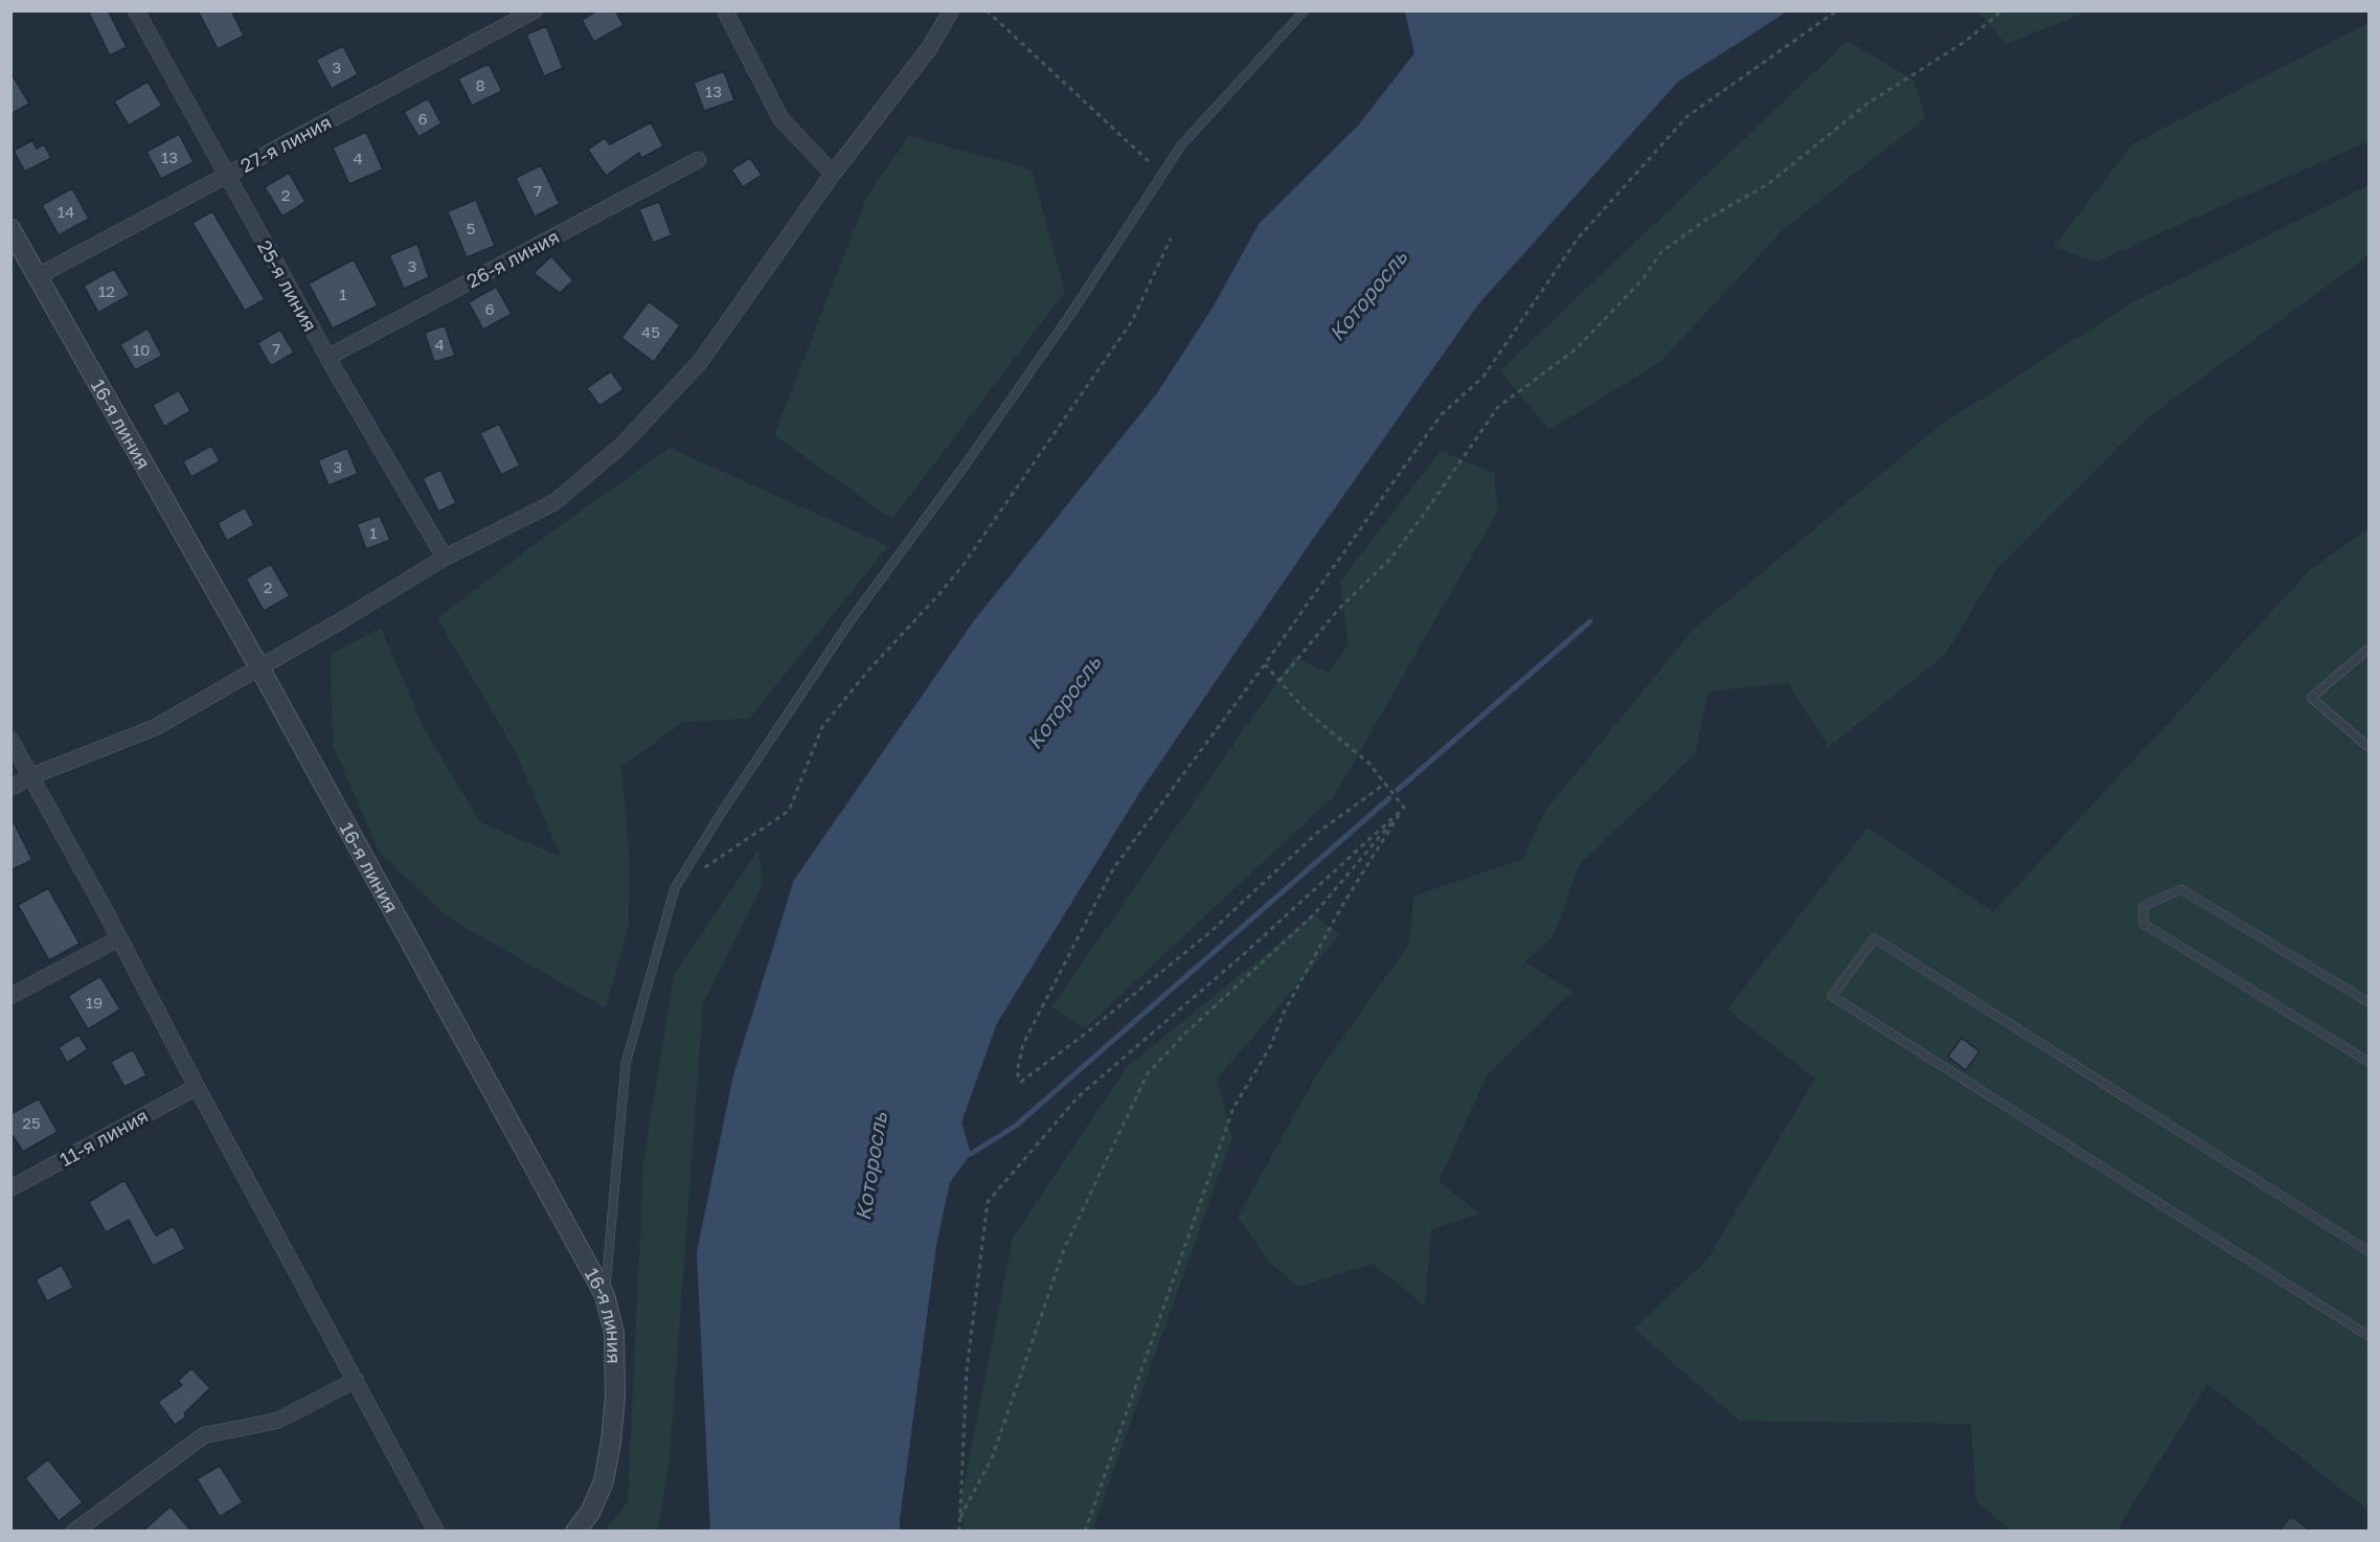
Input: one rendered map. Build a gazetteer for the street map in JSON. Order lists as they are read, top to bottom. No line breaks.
{"streets":{"street":["27-я линия","26-я линия","25-я линия","16-я линия","11-я линия"]},"crossings":[["27-я линия","25-я линия"],["27-я линия","16-я линия"],["26-я линия","25-я линия"]],"water":["Которосль"],"house_numbers":["3","8","13","6","13","4","7","2","14","5","3","12","1","6","45","4","7","10","3","1","2","19","25"]}
